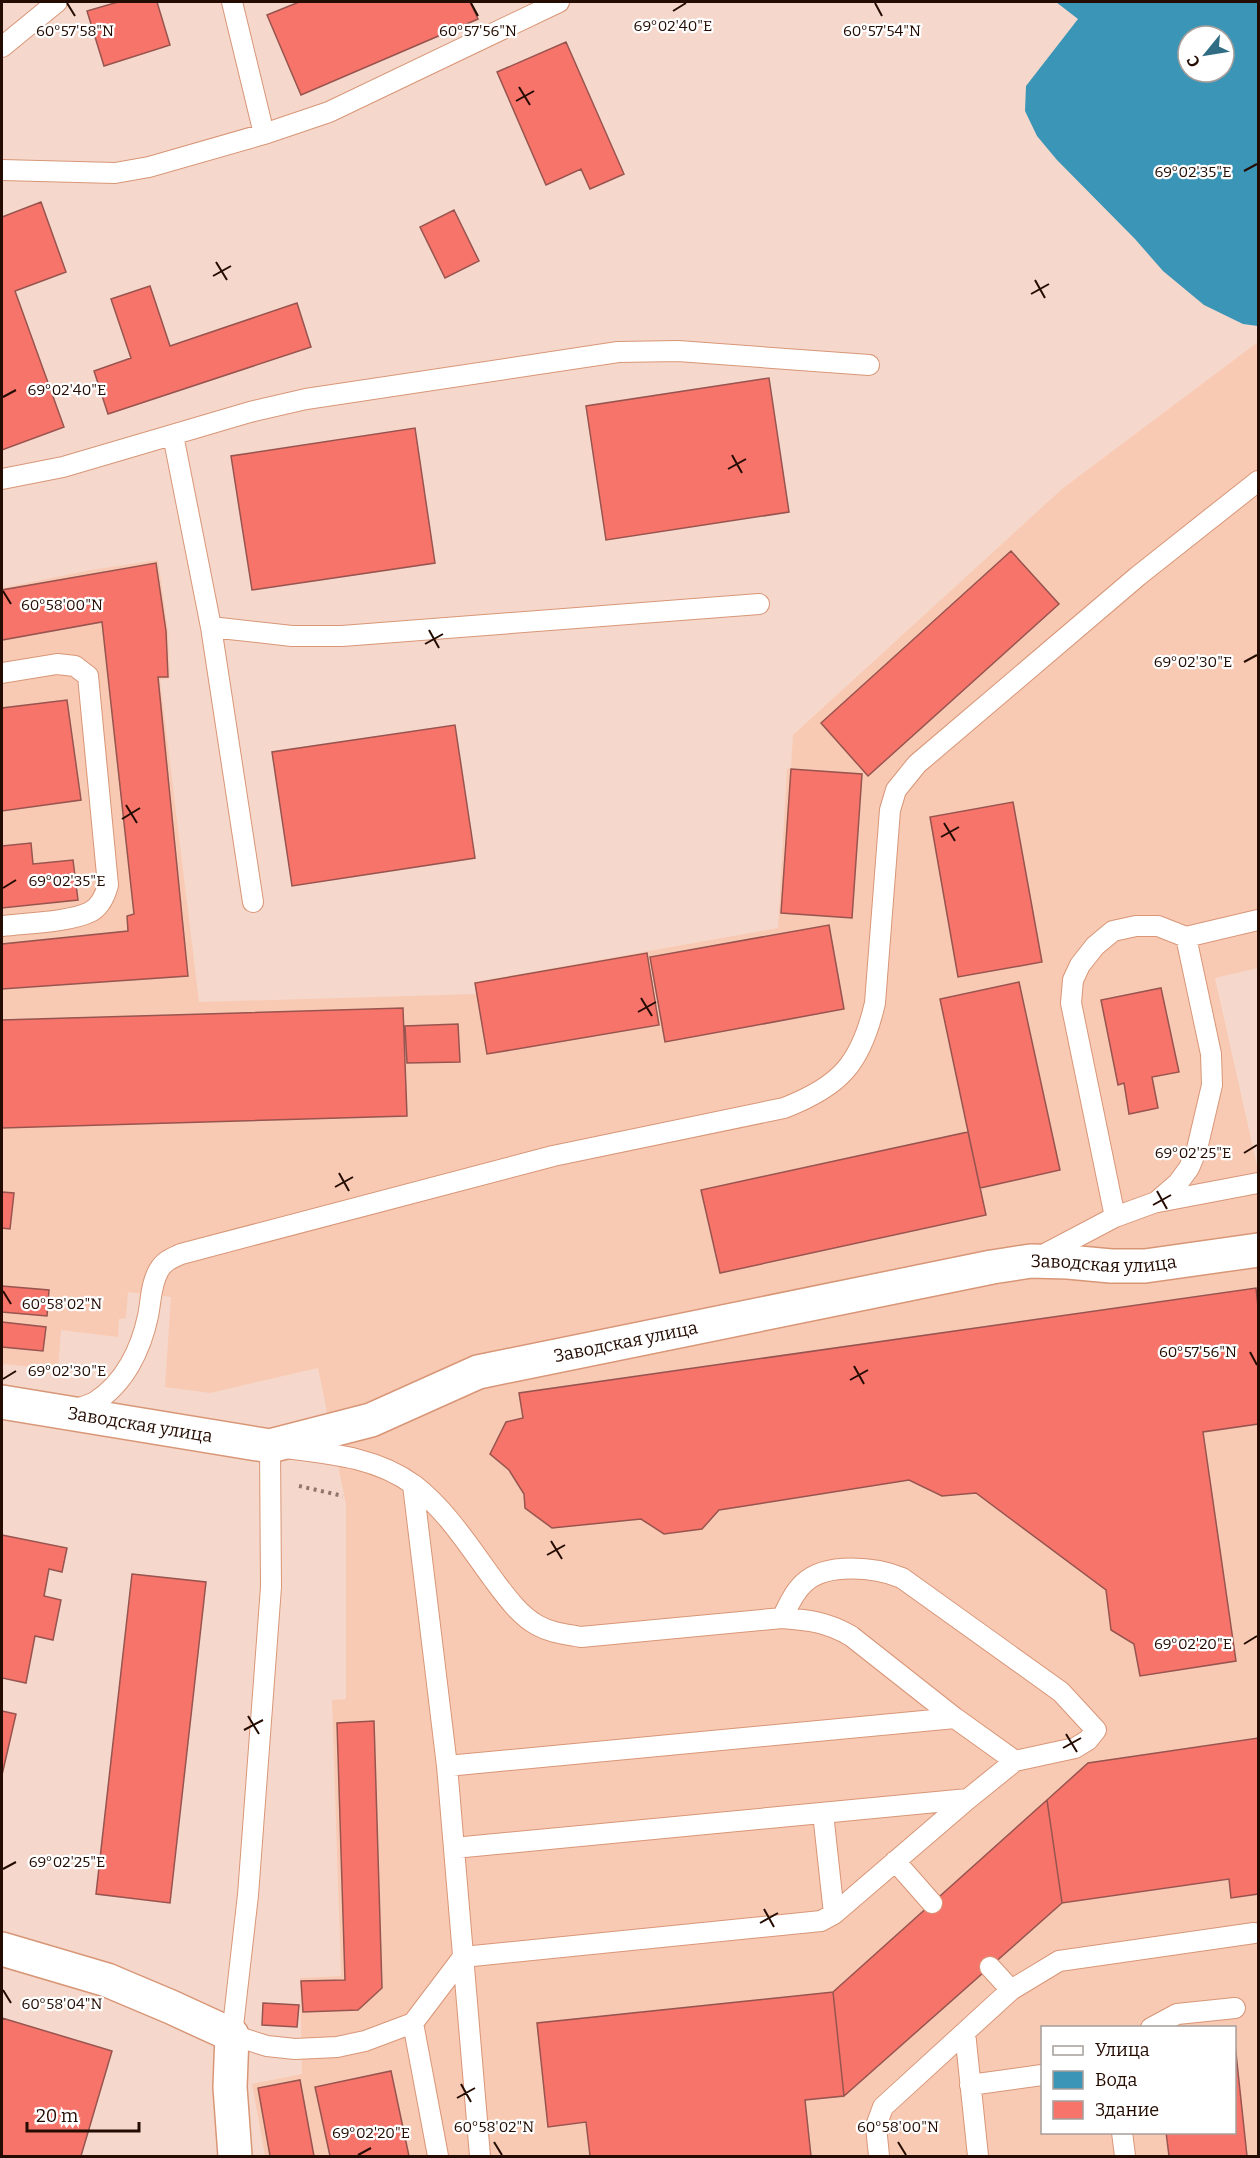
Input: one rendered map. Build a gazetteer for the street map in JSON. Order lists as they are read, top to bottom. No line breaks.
{"streets":{"street":["Заводская улица"]},"legend":["Улица","Вода","Здание"],"scale_bar":"20 m","north":"bottom left","coordinates":["69°02'40\"E","60°57'56\"N","60°57'54\"N","60°57'58\"N","69°02'35\"E","60°58'00\"N","69°02'30\"E","69°02'25\"E","60°58'02\"N","69°02'20\"E","60°58'04\"N"]}
